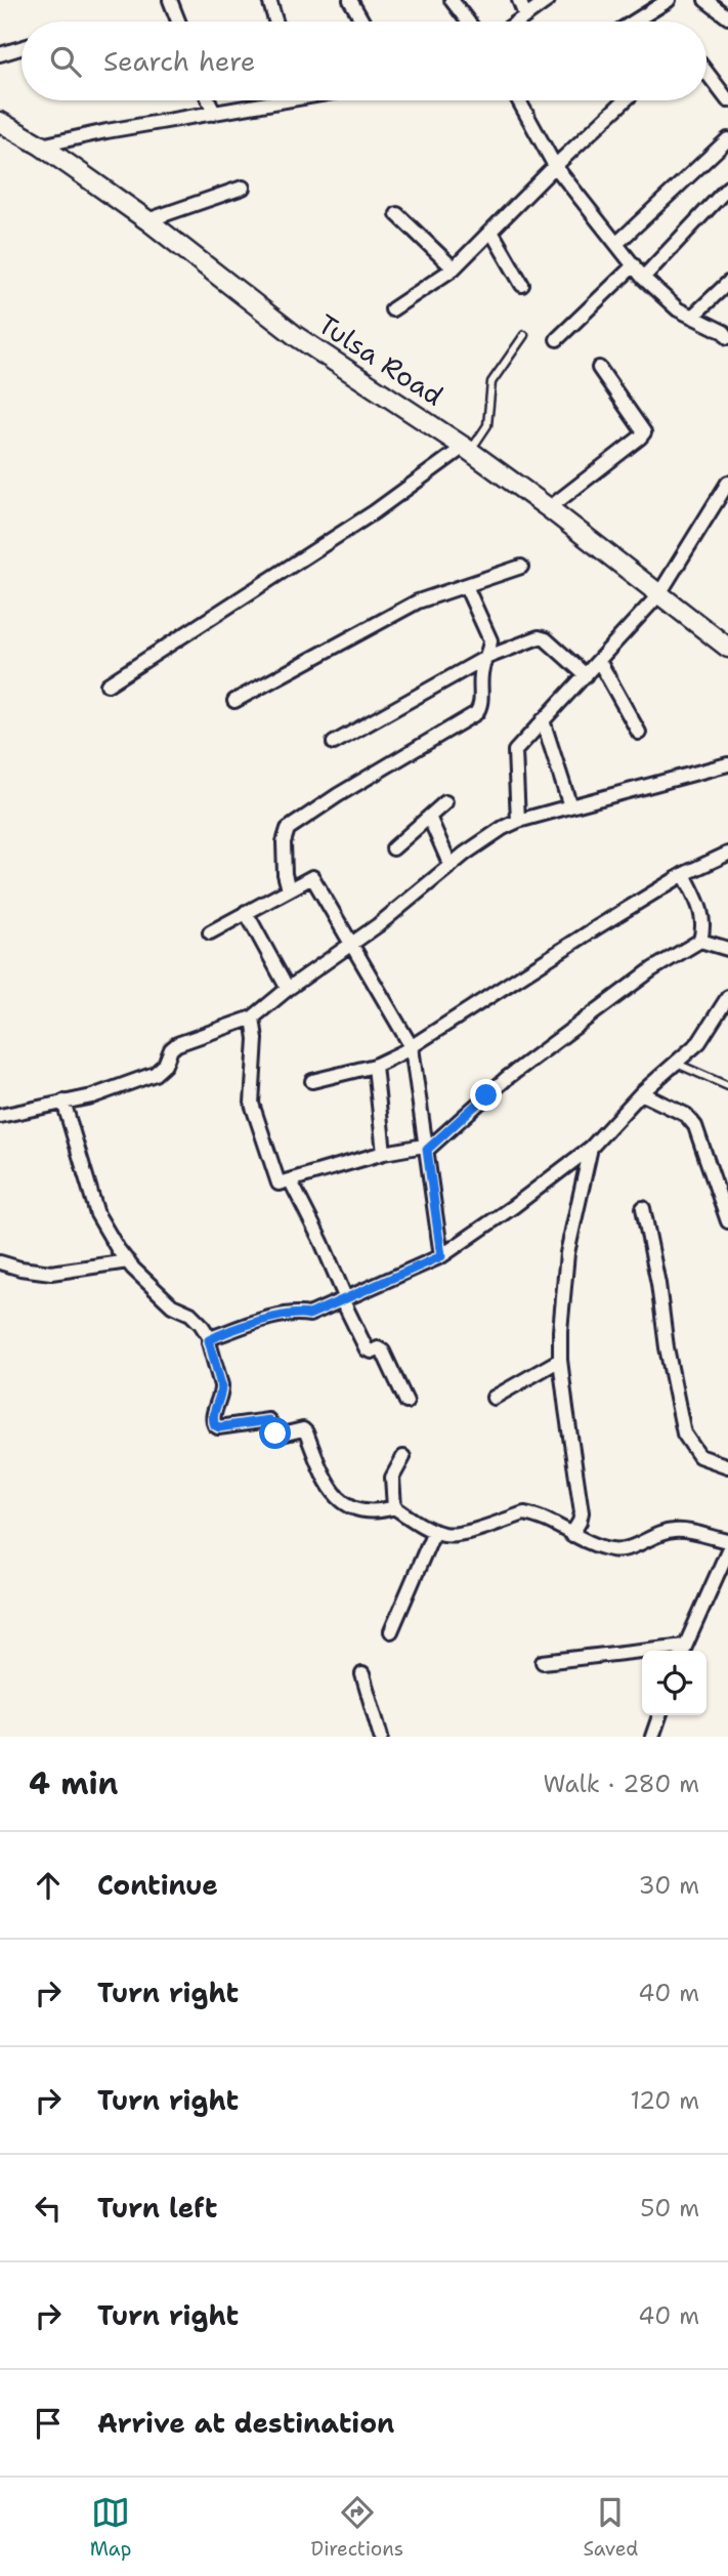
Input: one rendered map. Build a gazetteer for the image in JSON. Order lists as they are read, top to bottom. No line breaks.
{"streets":{"main road":["Tulsa Road"]},"page":{"search":"Search here","heading":["4 min","Walk · 280 m"],"list":[["Continue","30 m"],["Turn right","40 m"],["Turn right","120 m"],["Turn left","50 m"],["Turn right","40 m"],"Arrive at destination"],"nav":["Map","Directions","Saved"]}}
